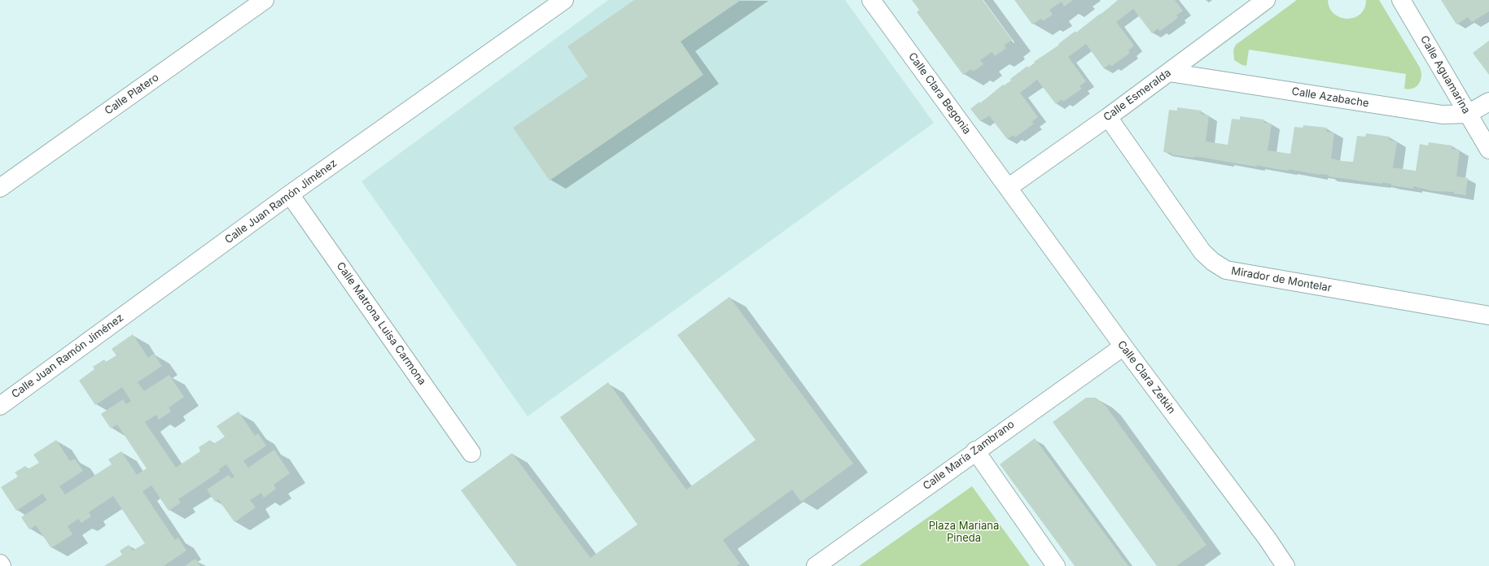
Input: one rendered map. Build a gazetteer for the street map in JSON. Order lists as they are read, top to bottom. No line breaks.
{"streets":{"street":["Calle Aguamarina","Calle Clara Begonia","Calle Platero","Calle Esmeralda","Calle Azabache","Calle Juan Ramón Jiménez","Mirador de Montelar","Calle Matrona Luisa Carmona","Calle Clara Zetkin","Calle María Zambrano"]},"crossings":[["Calle Aguamarina","Calle Azabache"],["Calle Clara Begonia","Calle Esmeralda"],["Calle Clara Begonia","Calle Clara Zetkin"],["Calle Esmeralda","Calle Azabache"],["Calle Esmeralda","Mirador de Montelar"],["Calle Esmeralda","Calle Clara Zetkin"],["Calle Juan Ramón Jiménez","Calle Matrona Luisa Carmona"],["Calle Clara Zetkin","Calle María Zambrano"]],"parks":["Plaza Mariana Pineda"]}
